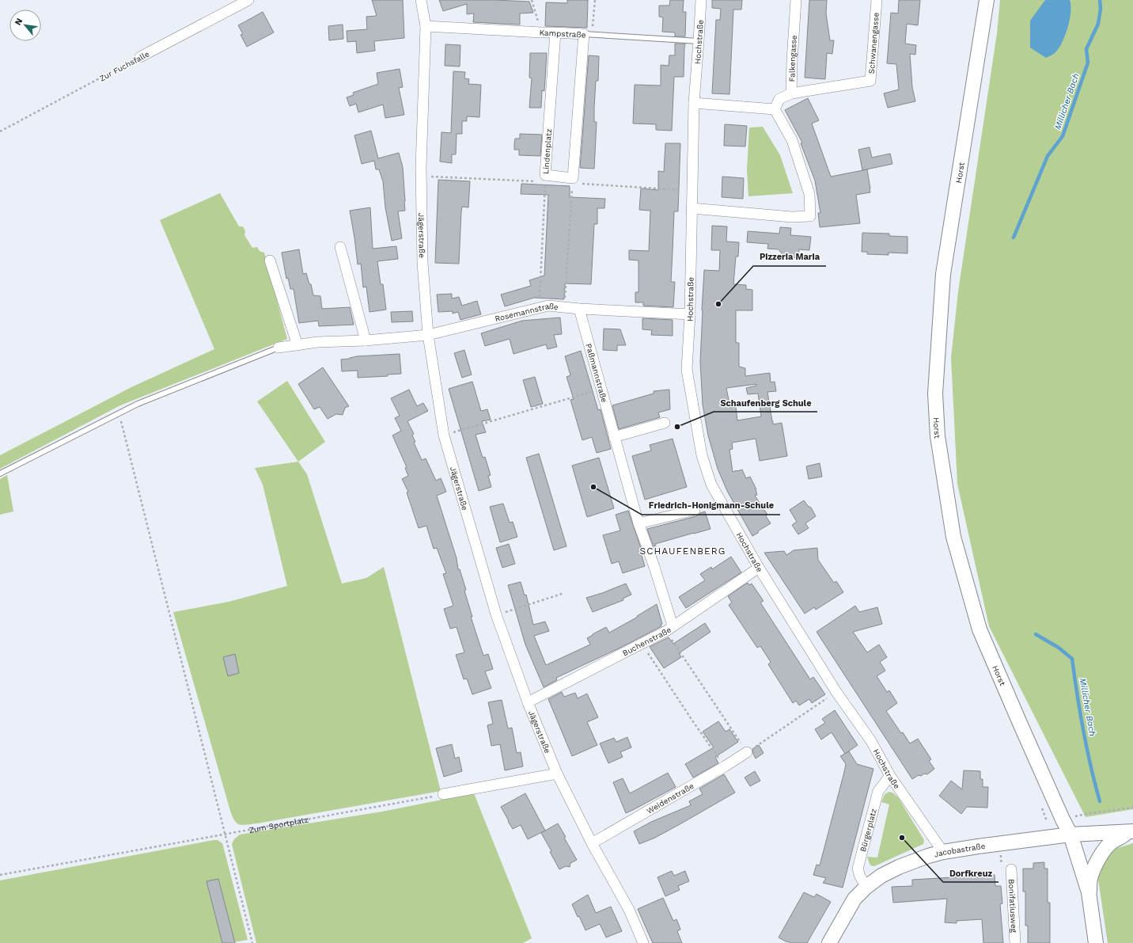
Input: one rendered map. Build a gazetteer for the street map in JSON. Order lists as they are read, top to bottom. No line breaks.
{"streets":{"street":["Kampstraße","Hochstraße","Schwanengasse","Falkengasse","Zur Fuchsfalle","Lindenplatz","Horst","Jägerstraße","Rosemannstraße","Paßmannstraße","Buchenstraße","Weidenstraße","Bürgerplatz","Jacobastraße","Bonifatiusweg"],"path":["Zum Sportplatz"]},"crossings":[["Kampstraße","Hochstraße"],["Kampstraße","Lindenplatz"],["Kampstraße","Jägerstraße"],["Hochstraße","Rosemannstraße"],["Hochstraße","Buchenstraße"],["Hochstraße","Bürgerplatz"],["Hochstraße","Jacobastraße"],["Schwanengasse","Falkengasse"],["Horst","Jacobastraße"],["Jägerstraße","Rosemannstraße"],["Jägerstraße","Buchenstraße"],["Jägerstraße","Weidenstraße"],["Rosemannstraße","Paßmannstraße"],["Paßmannstraße","Buchenstraße"],["Bürgerplatz","Jacobastraße"]],"districts":["SCHAUFENBERG"],"water":["Millicher Bach"],"places":["Pizzeria Maria","Schaufenberg Schule","Friedrich-Honigmann-Schule","Dorfkreuz"],"north":"top left"}
